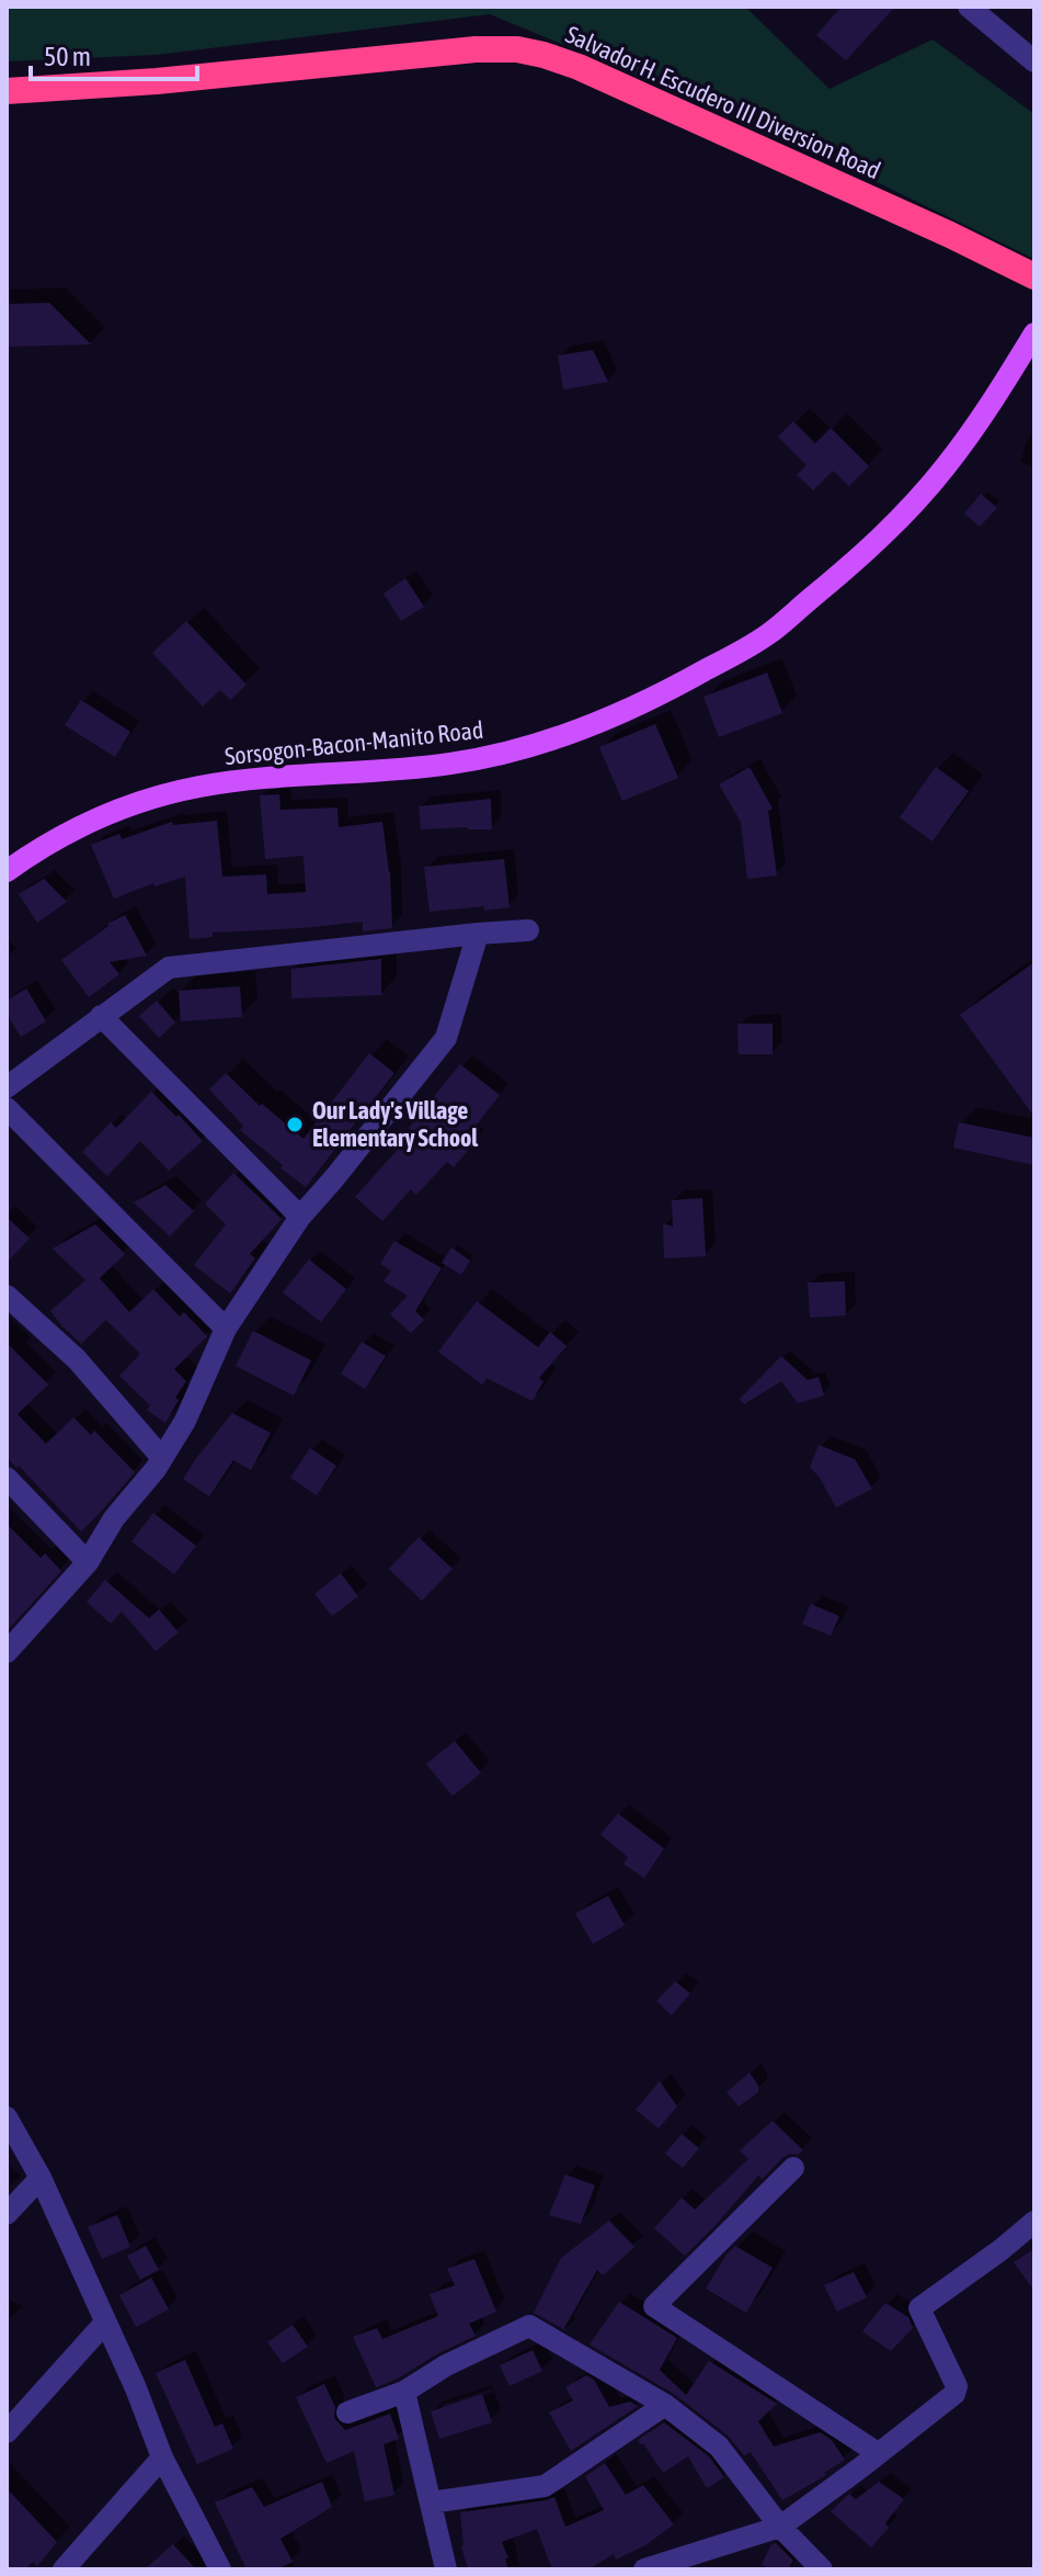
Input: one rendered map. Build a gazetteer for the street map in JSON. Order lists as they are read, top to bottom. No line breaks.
{"streets":{"highway":["Salvador H. Escudero III Diversion Road"],"main road":["Sorsogon-Bacon-Manito Road"]},"places":["Our Lady's Village Elementary School"],"scale_bar":"50 m"}
